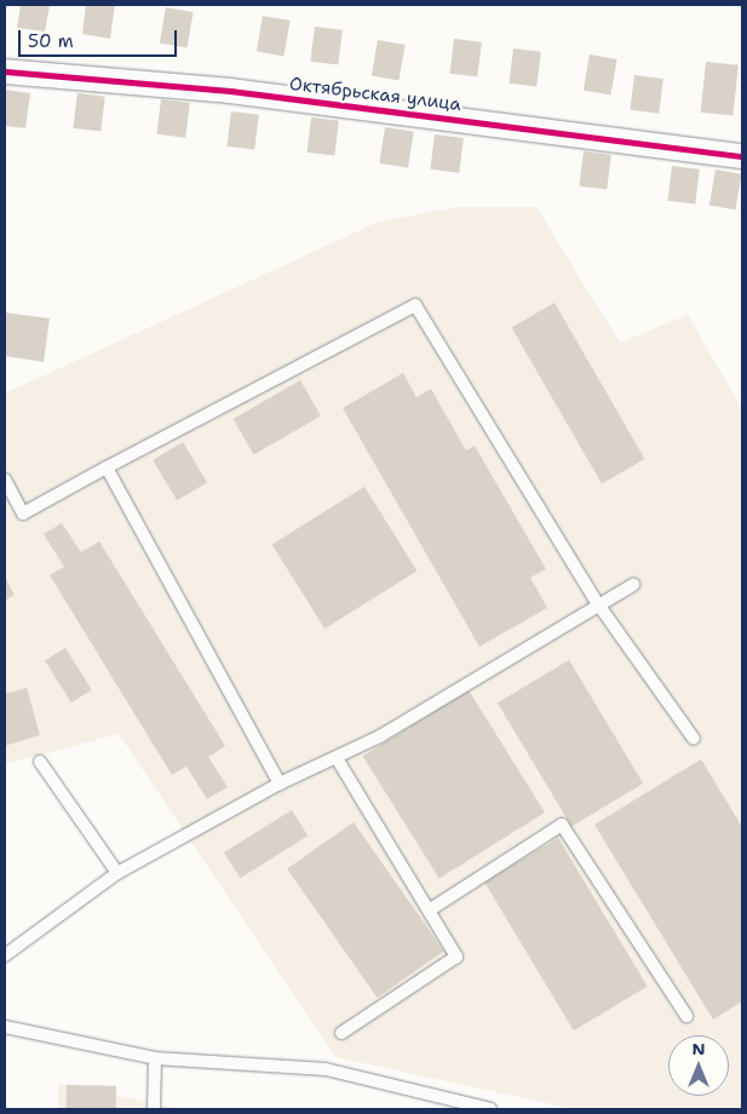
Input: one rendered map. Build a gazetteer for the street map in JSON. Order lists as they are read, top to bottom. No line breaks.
{"streets":{"street":["Октябрьская улица"]},"scale_bar":"50 m","north":"top"}
